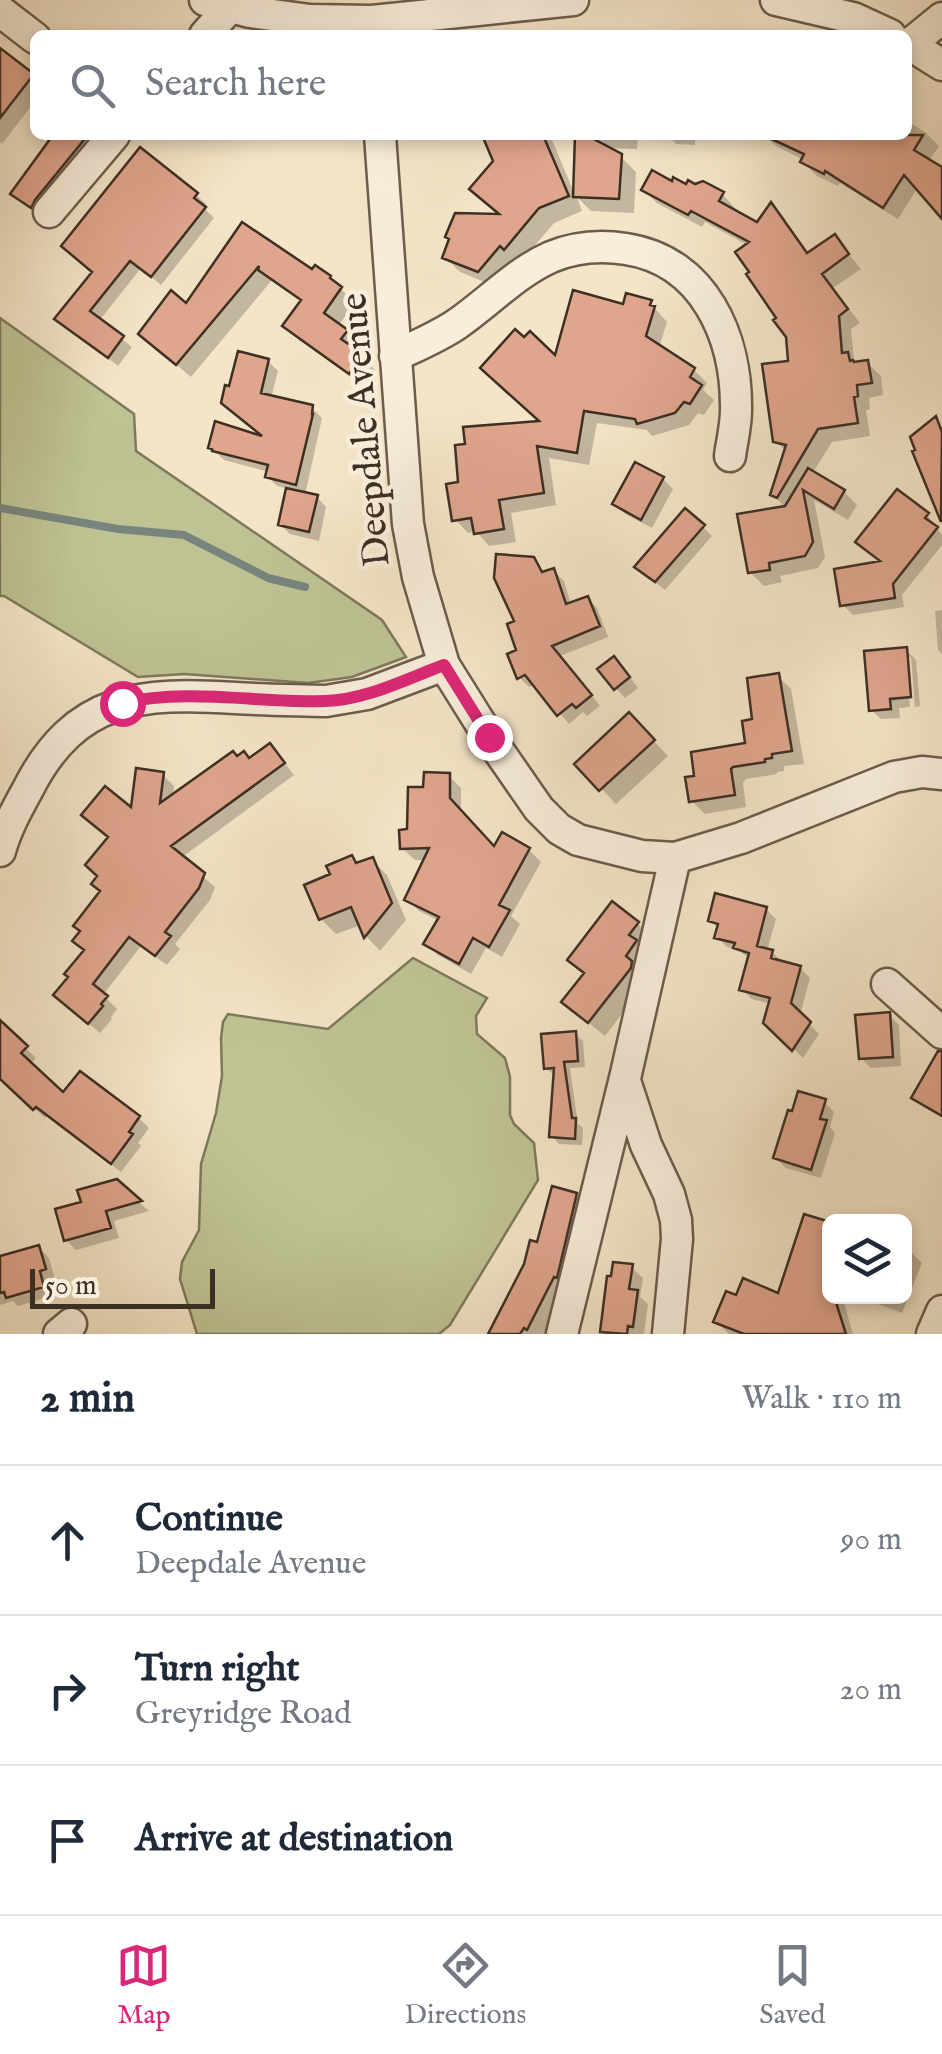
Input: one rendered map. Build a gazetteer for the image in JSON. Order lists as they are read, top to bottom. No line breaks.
{"streets":{"street":["Deepdale Avenue"]},"scale_bar":"50 m","page":{"search":"Search here","scale":"50 m","heading":["2 min","Walk · 110 m"],"list":[["Continue","Deepdale Avenue","90 m"],["Turn right","Greyridge Road","20 m"],"Arrive at destination"],"nav":["Map","Directions","Saved"]}}
